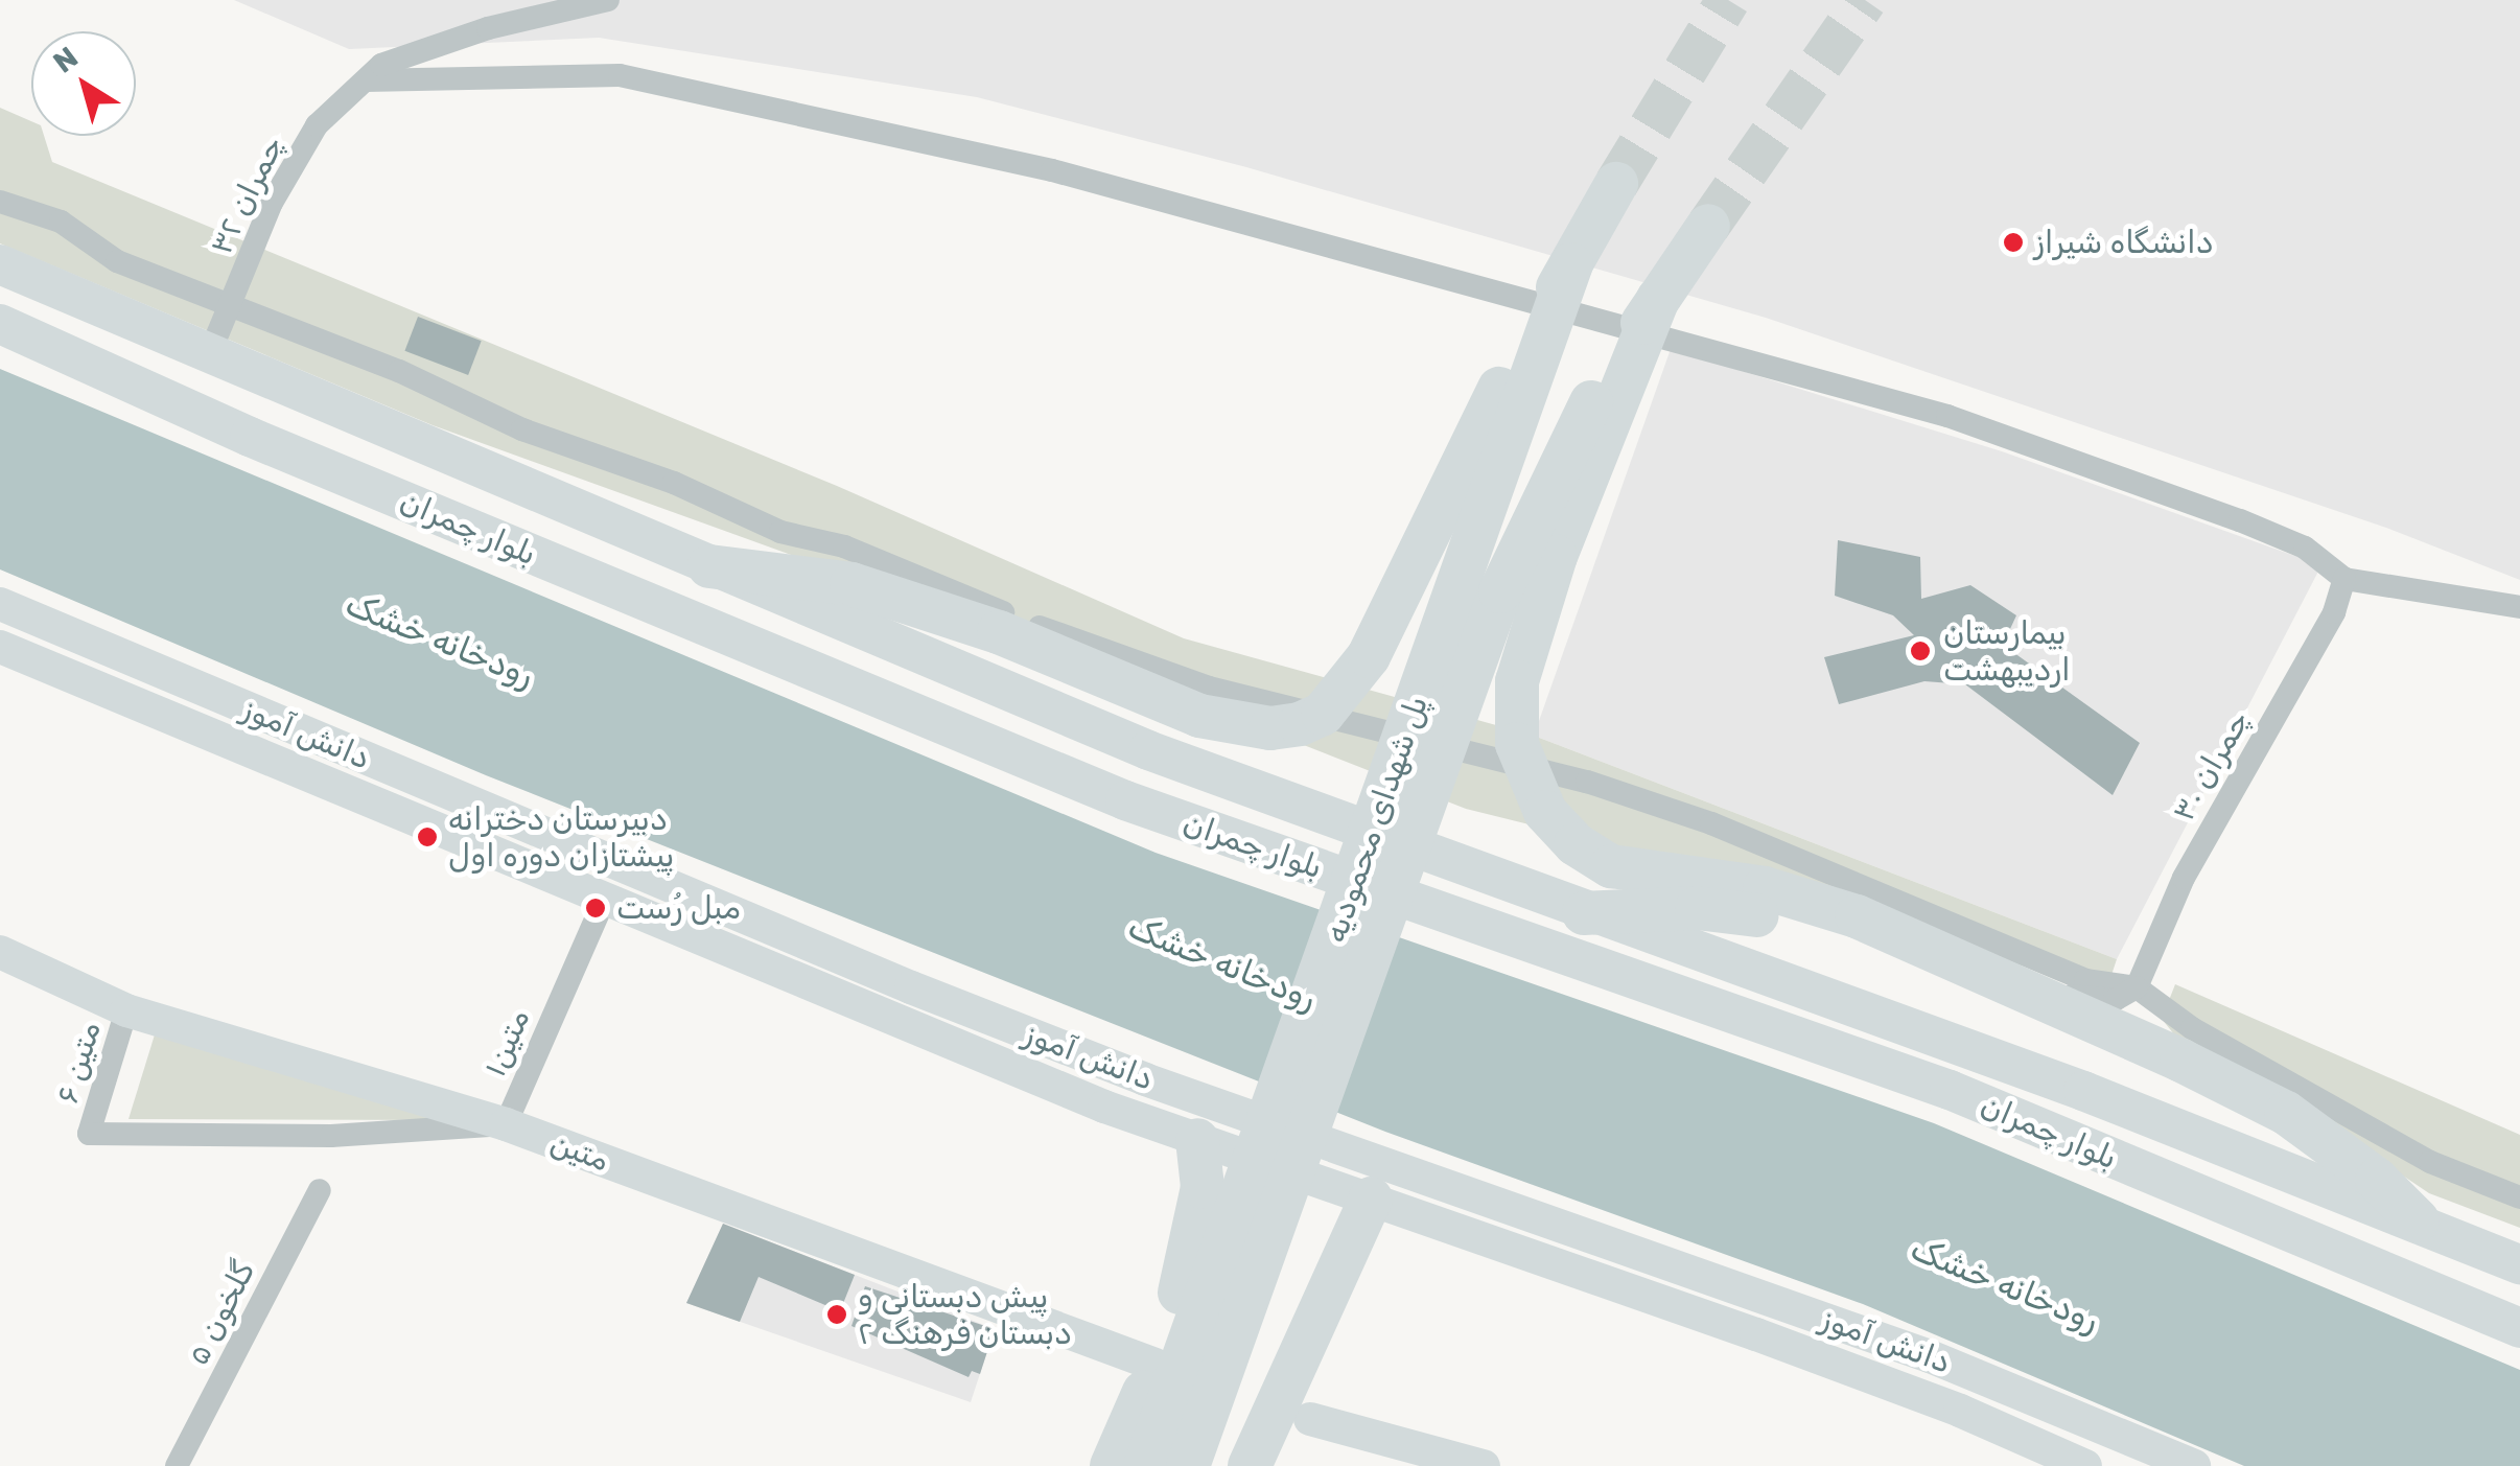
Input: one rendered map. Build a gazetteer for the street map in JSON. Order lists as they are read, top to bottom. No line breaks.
{"streets":{"highway":["پل شهدای محمودیه"],"main road":["بلوار چمران","دانش آموز","متین"],"street":["۳۲ چمران","۳۰ چمران","متین۱","۶ متین","۵ گلخون"]},"crossings":[["۳۲ چمران","بلوار چمران"],["دانش آموز","متین۱"],["متین۱","۶ متین"],["متین۱","متین"],["۶ متین","متین"]],"water":["رودخانه خشک"],"places":["دانشگاه شیراز","بیمارستان اردیبهشت","دبیرستان دخترانه پیشتازان دوره اول","مبل رُست","پیش دبستانی و دبستان فرهنگ ۲"],"north":"top left"}
